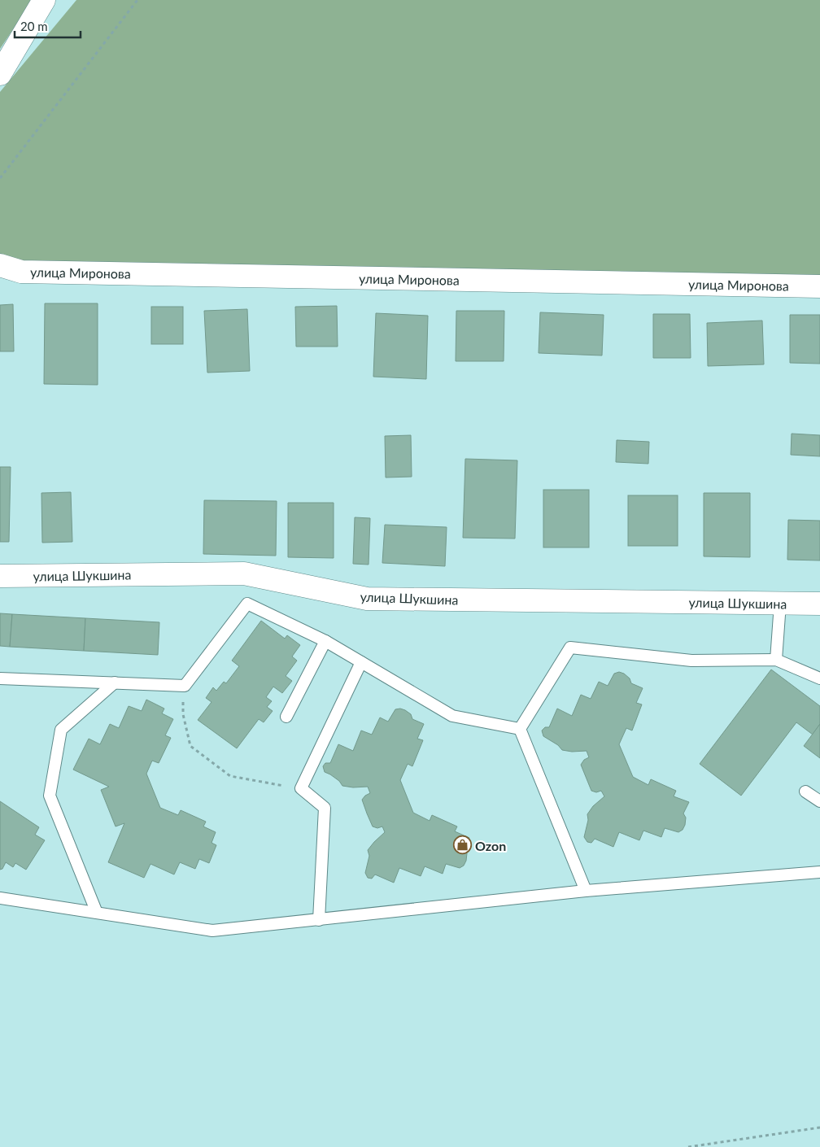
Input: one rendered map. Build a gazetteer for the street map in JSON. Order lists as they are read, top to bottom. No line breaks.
{"streets":{"street":["улица Миронова","улица Шукшина"]},"places":{"shop":["Ozon"]},"scale_bar":"20 m"}
